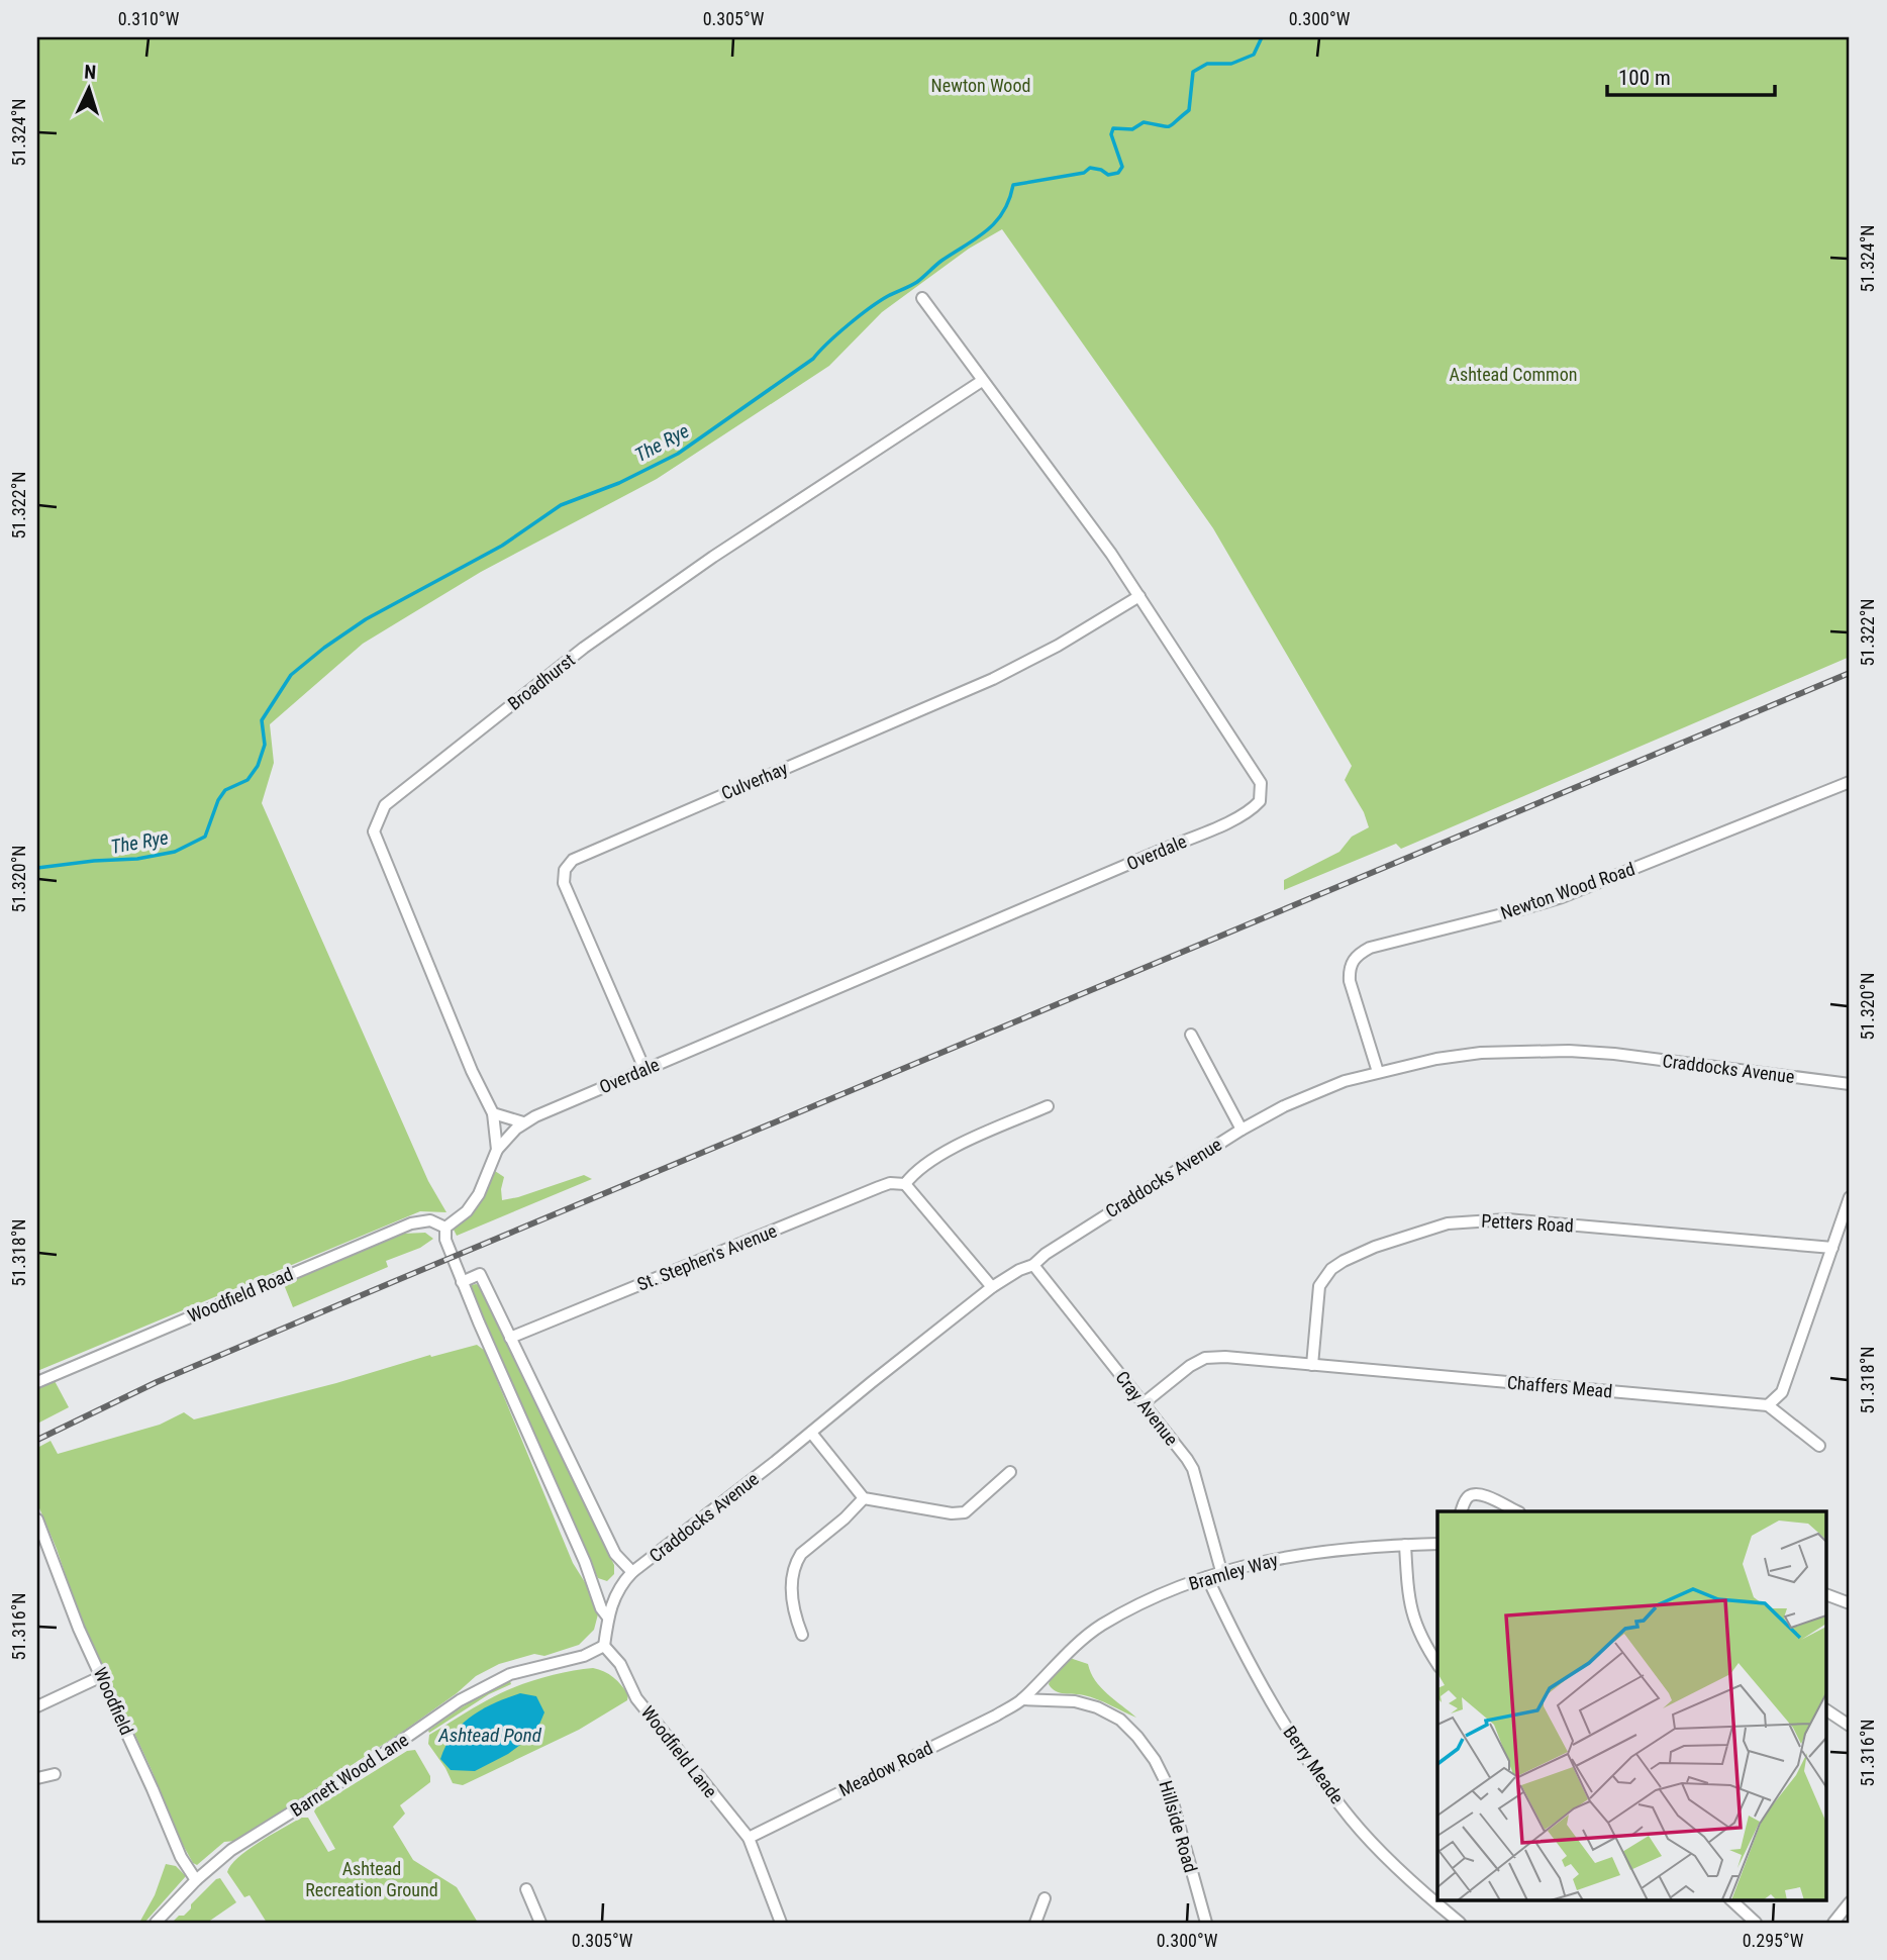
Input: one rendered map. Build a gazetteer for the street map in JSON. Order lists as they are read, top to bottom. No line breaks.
{"streets":{"street":["Broadhurst","Culverhay","Overdale","Newton Wood Road","Craddocks Avenue","Petters Road","St. Stephen's Avenue","Woodfield Road","Chaffers Mead","Cray Avenue","Bramley Way","Woodfield","Woodfield Lane","Berry Meade","Meadow Road","Barnett Wood Lane","Hillside Road"]},"crossings":[["Broadhurst","Overdale"],["Broadhurst","Woodfield Road"],["Culverhay","Overdale"],["Newton Wood Road","Craddocks Avenue"],["Craddocks Avenue","Cray Avenue"],["Petters Road","Chaffers Mead"],["Chaffers Mead","Cray Avenue"],["Cray Avenue","Bramley Way"],["Bramley Way","Berry Meade"],["Bramley Way","Meadow Road"],["Bramley Way","Hillside Road"],["Woodfield","Barnett Wood Lane"],["Woodfield Lane","Meadow Road"],["Woodfield Lane","Barnett Wood Lane"],["Meadow Road","Hillside Road"]],"water":["The Rye","Ashtead Pond"],"parks":["Newton Wood","Ashtead Common","Ashtead Recreation Ground"],"scale_bar":"100 m","north":"top","coordinates":["0.310°W","0.305°W","0.300°W","51.324°N","51.322°N","51.320°N","51.318°N","51.316°N","0.295°W"]}
